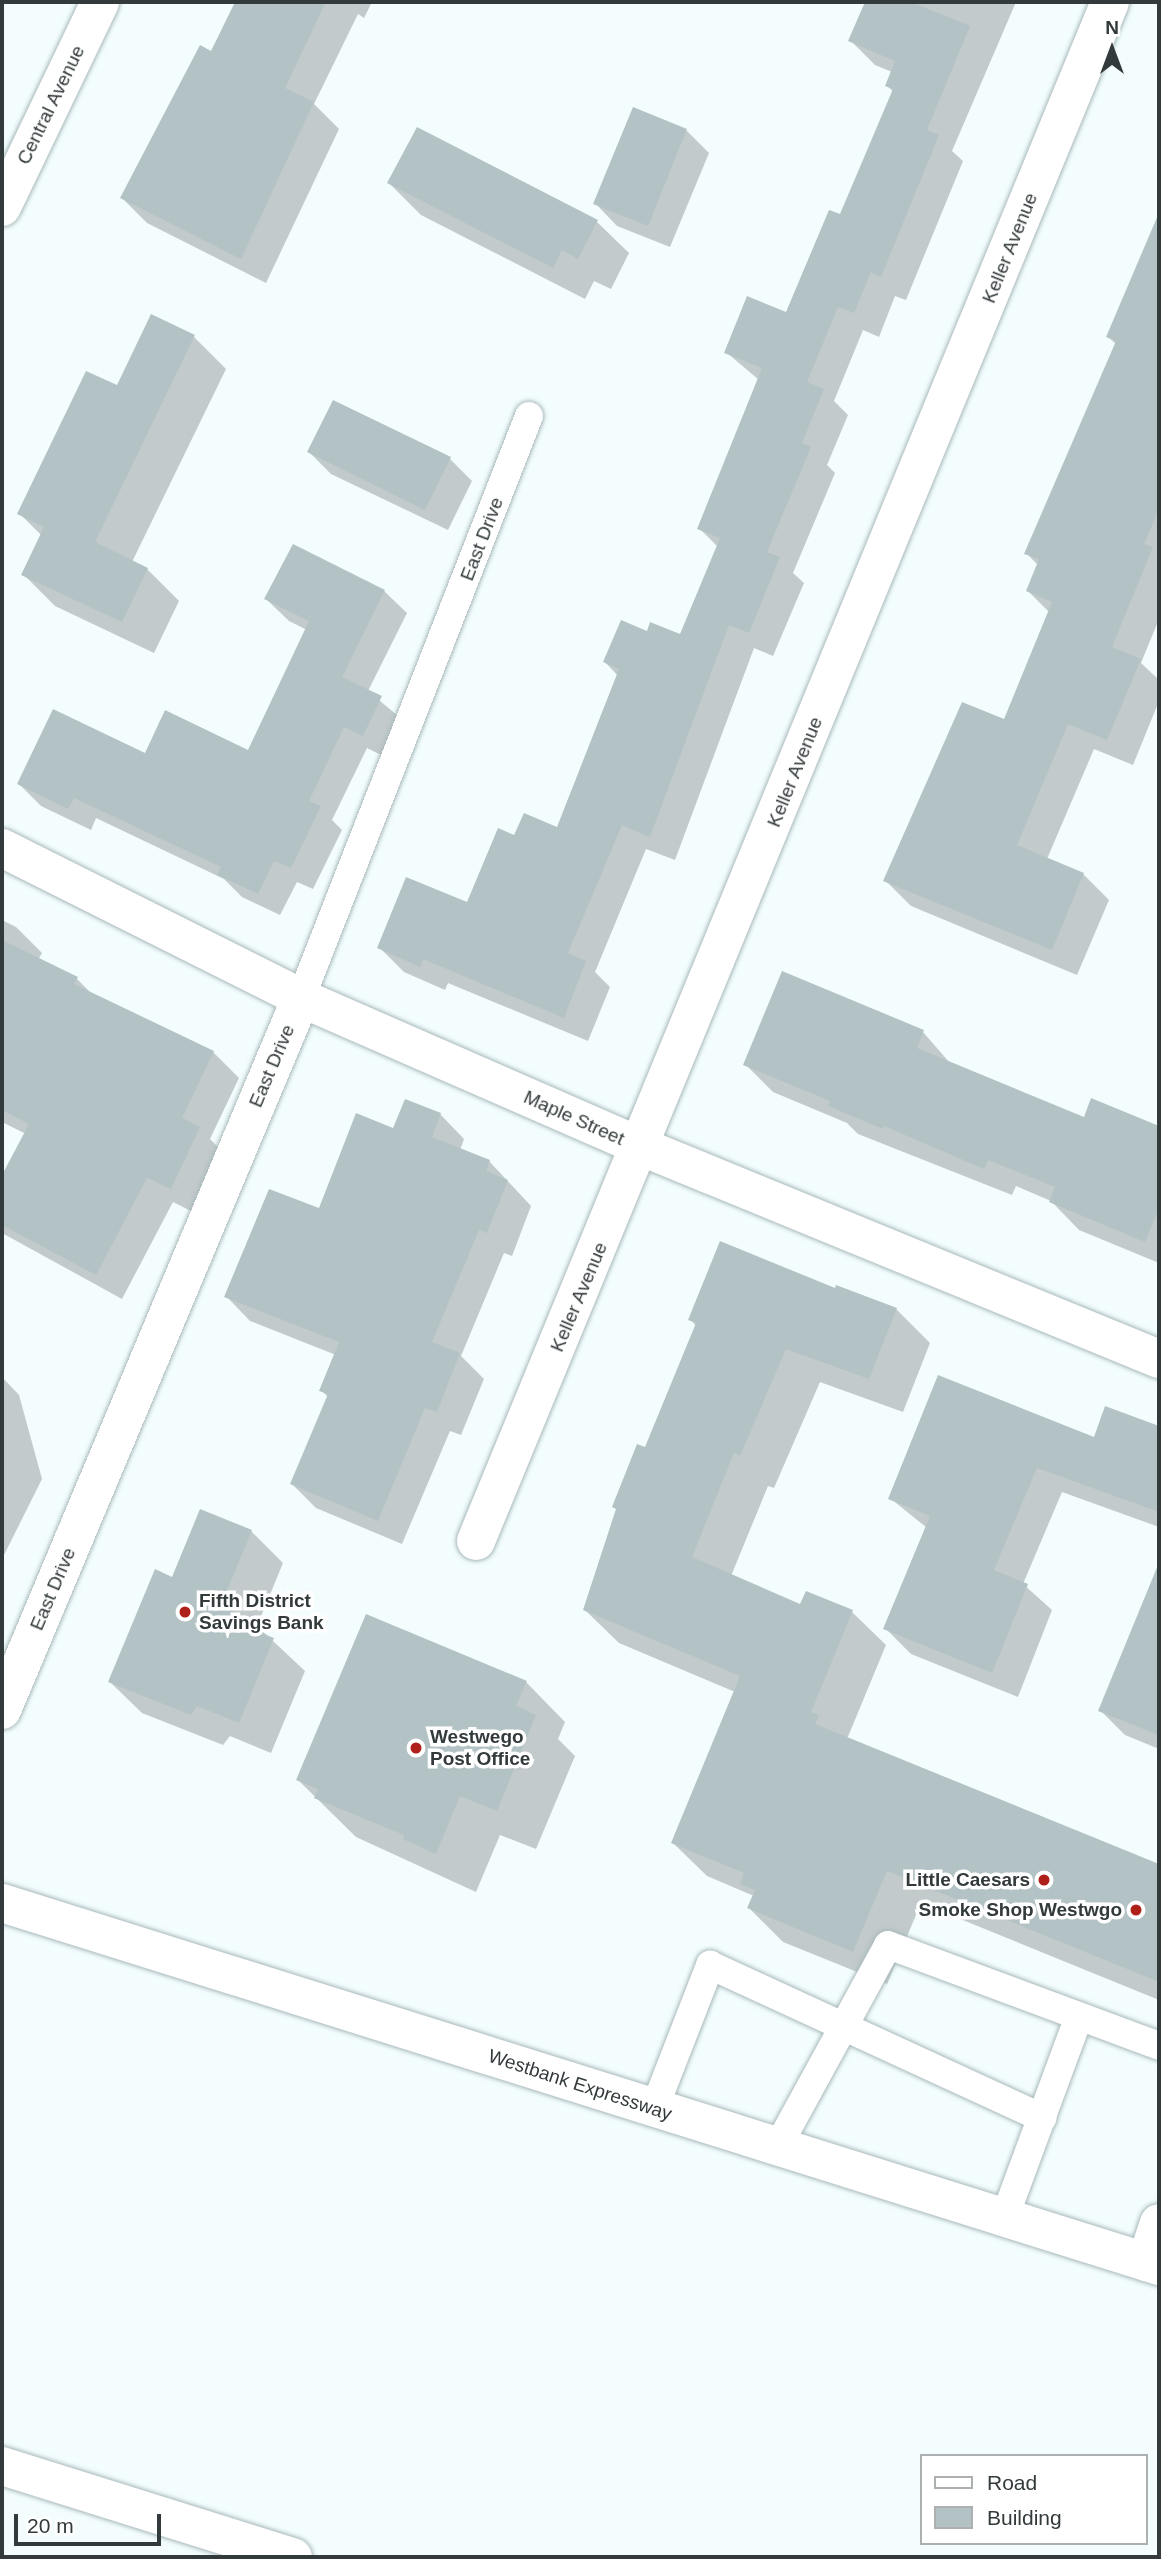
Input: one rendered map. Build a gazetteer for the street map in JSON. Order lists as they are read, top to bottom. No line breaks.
{"streets":{"main road":["Central Avenue","Keller Avenue","East Drive","Maple Street","Westbank Expressway"]},"crossings":[["Keller Avenue","Maple Street"],["East Drive","Maple Street"]],"places":["Fifth District Savings Bank","Westwego Post Office","Little Caesars","Smoke Shop Westwgo"],"legend":["Road","Building"],"scale_bar":"20 m","north":"top"}
